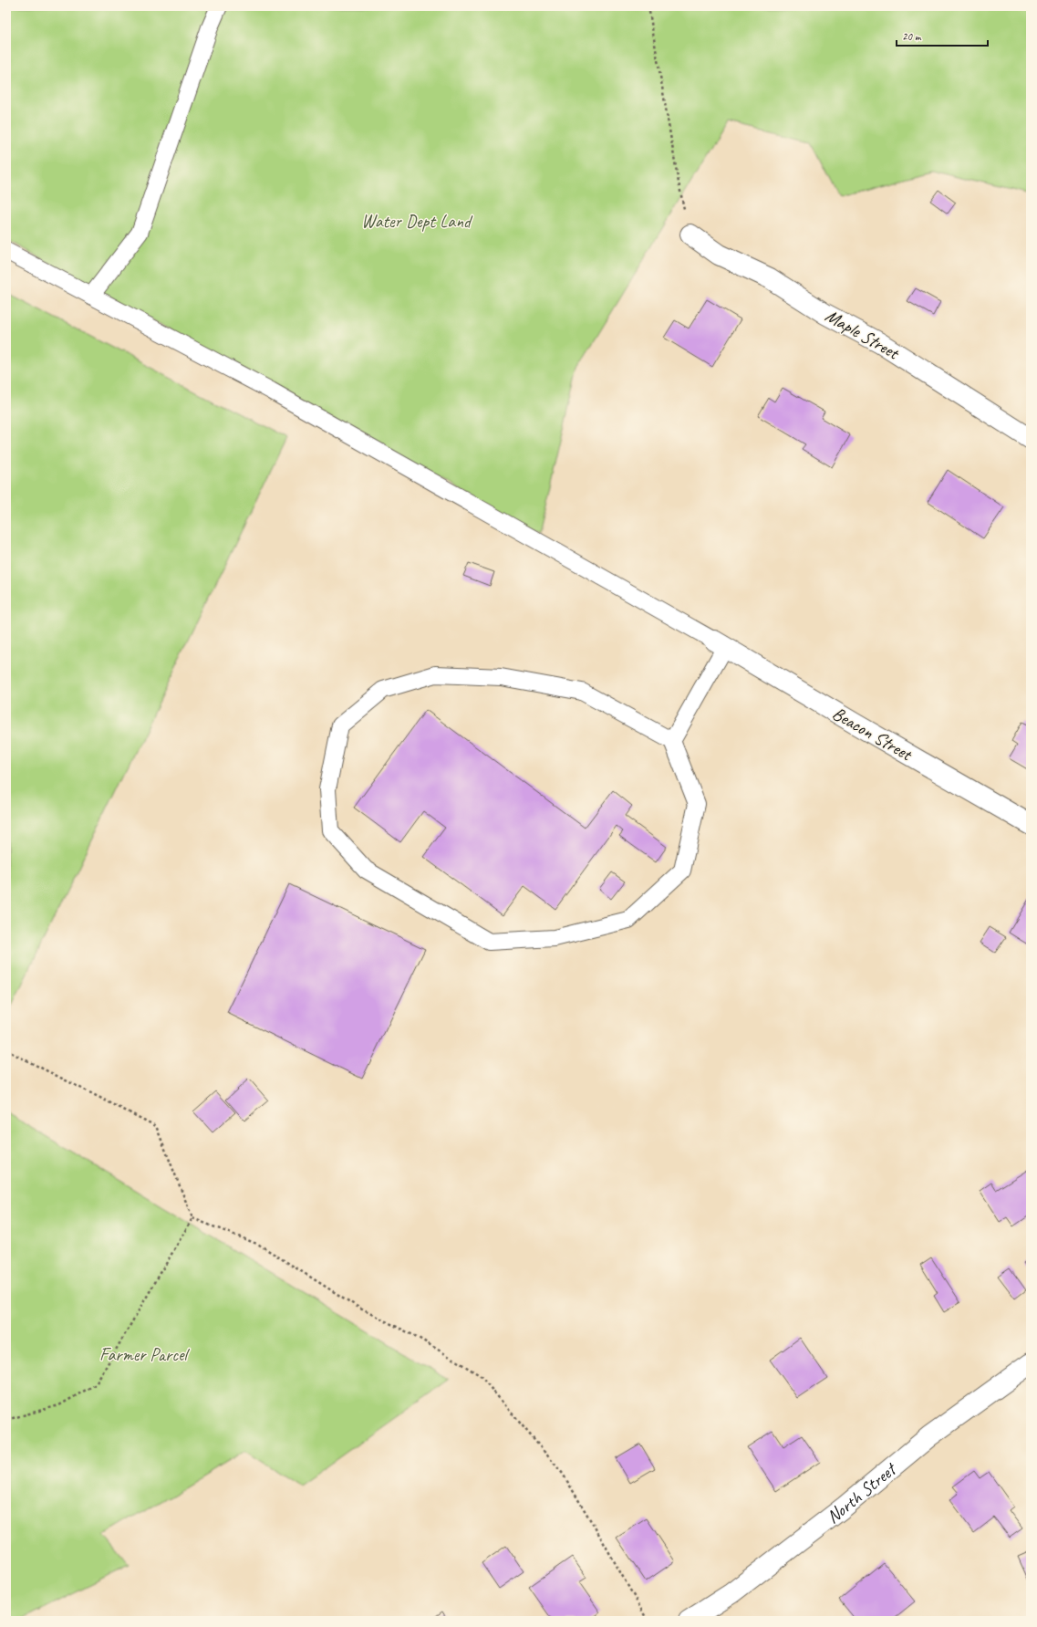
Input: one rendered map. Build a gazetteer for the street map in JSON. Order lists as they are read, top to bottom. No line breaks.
{"streets":{"street":["Maple Street","Beacon Street","North Street"]},"parks":["Water Dept Land","Farmer Parcel"],"scale_bar":"20 m"}
